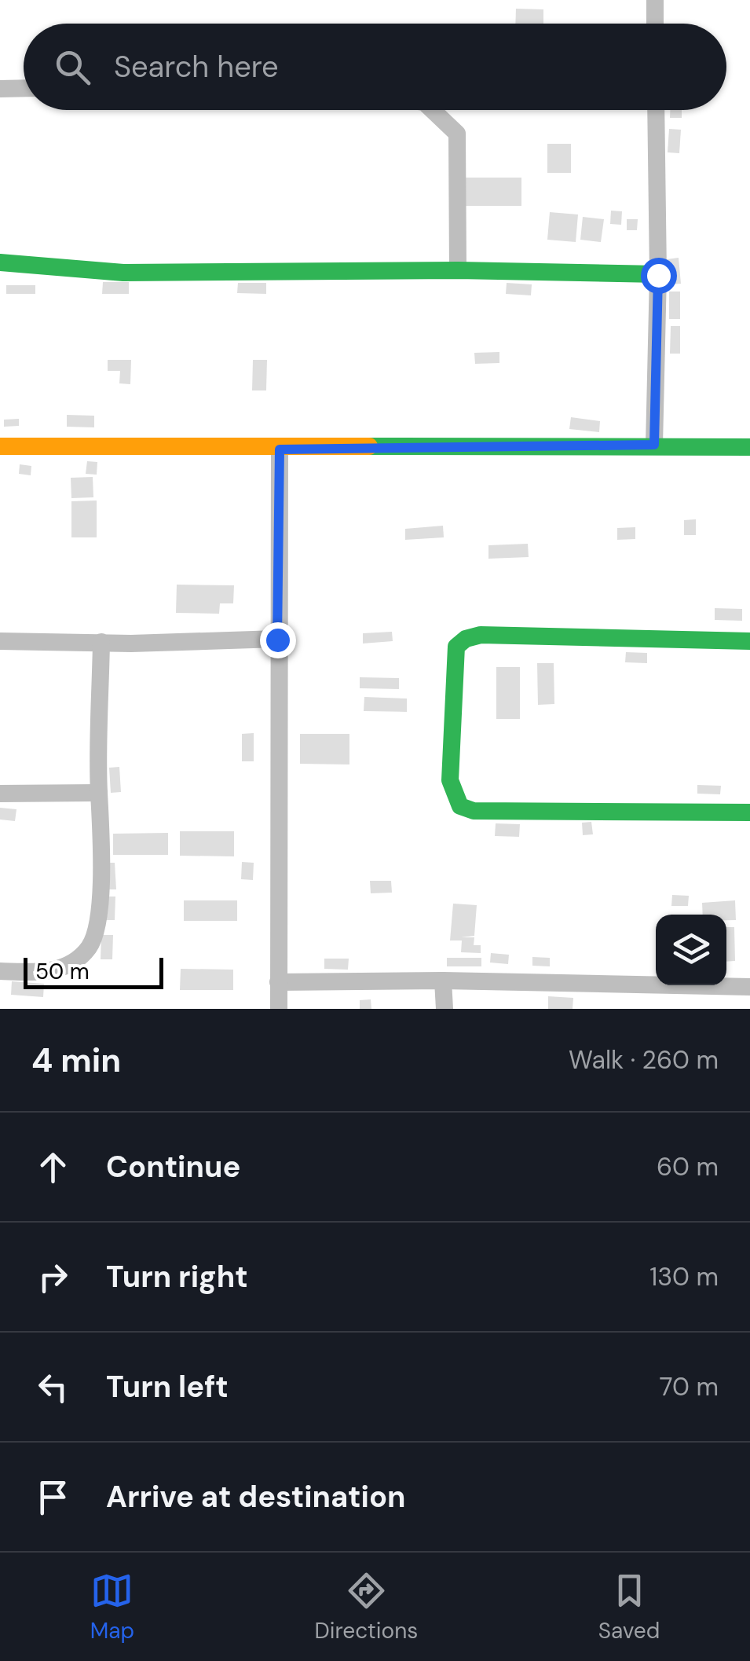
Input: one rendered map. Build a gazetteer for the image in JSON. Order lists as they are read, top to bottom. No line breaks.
{"scale_bar":"50 m","page":{"search":"Search here","scale":"50 m","heading":["4 min","Walk · 260 m"],"list":[["Continue","60 m"],["Turn right","130 m"],["Turn left","70 m"],"Arrive at destination"],"nav":["Map","Directions","Saved"]}}
